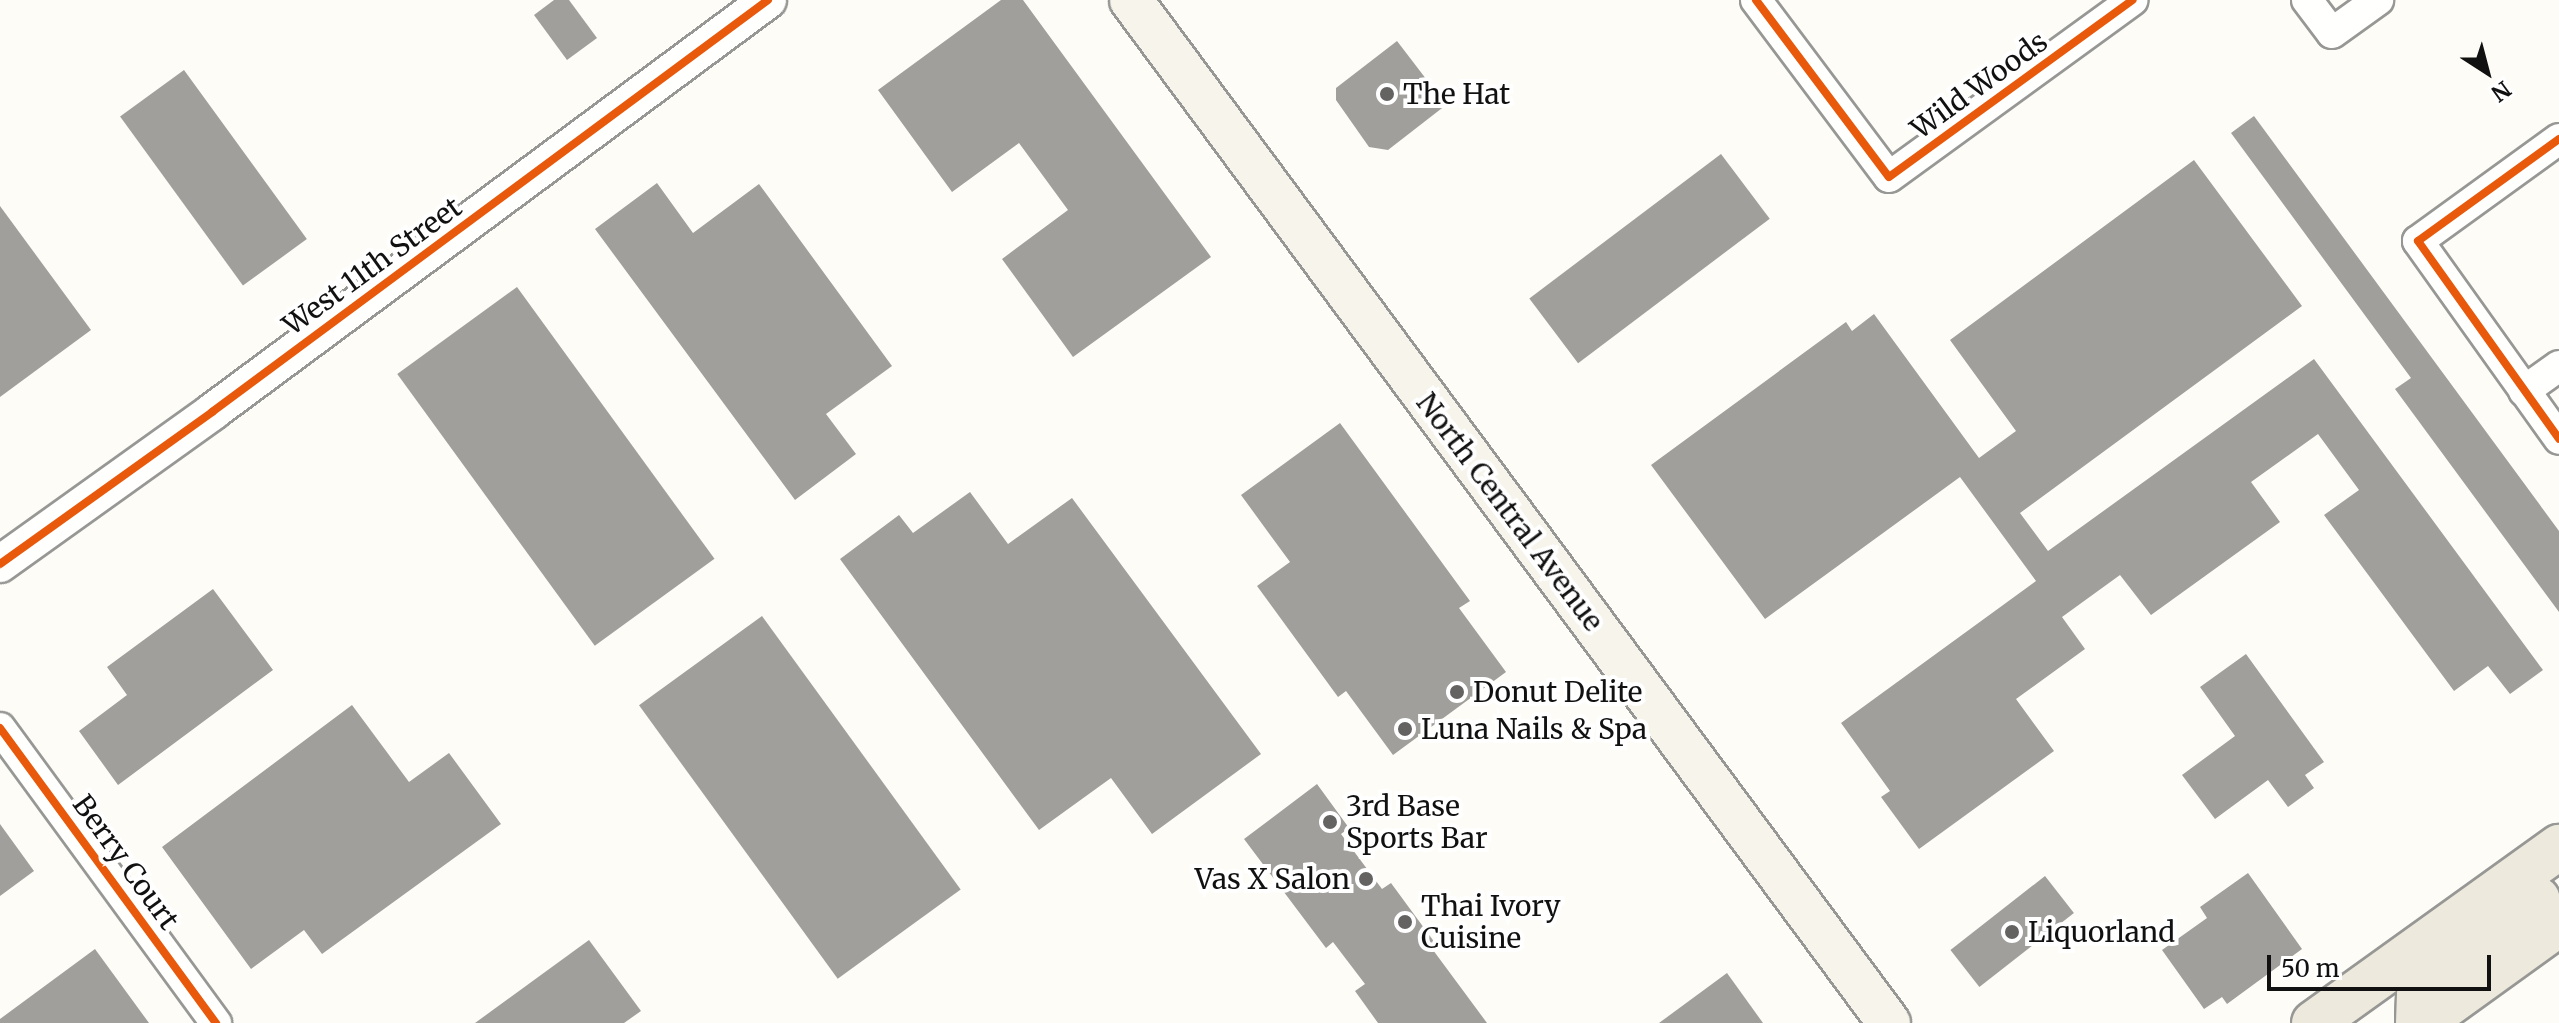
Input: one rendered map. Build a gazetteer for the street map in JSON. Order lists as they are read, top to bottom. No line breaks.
{"streets":{"main road":["North Central Avenue"],"street":["Wild Woods","West 11th Street","Berry Court"]},"places":["The Hat","Donut Delite","Luna Nails & Spa","3rd Base Sports Bar","Vas X Salon","Thai Ivory Cuisine","Liquorland"],"scale_bar":"50 m","north":"bottom right"}
